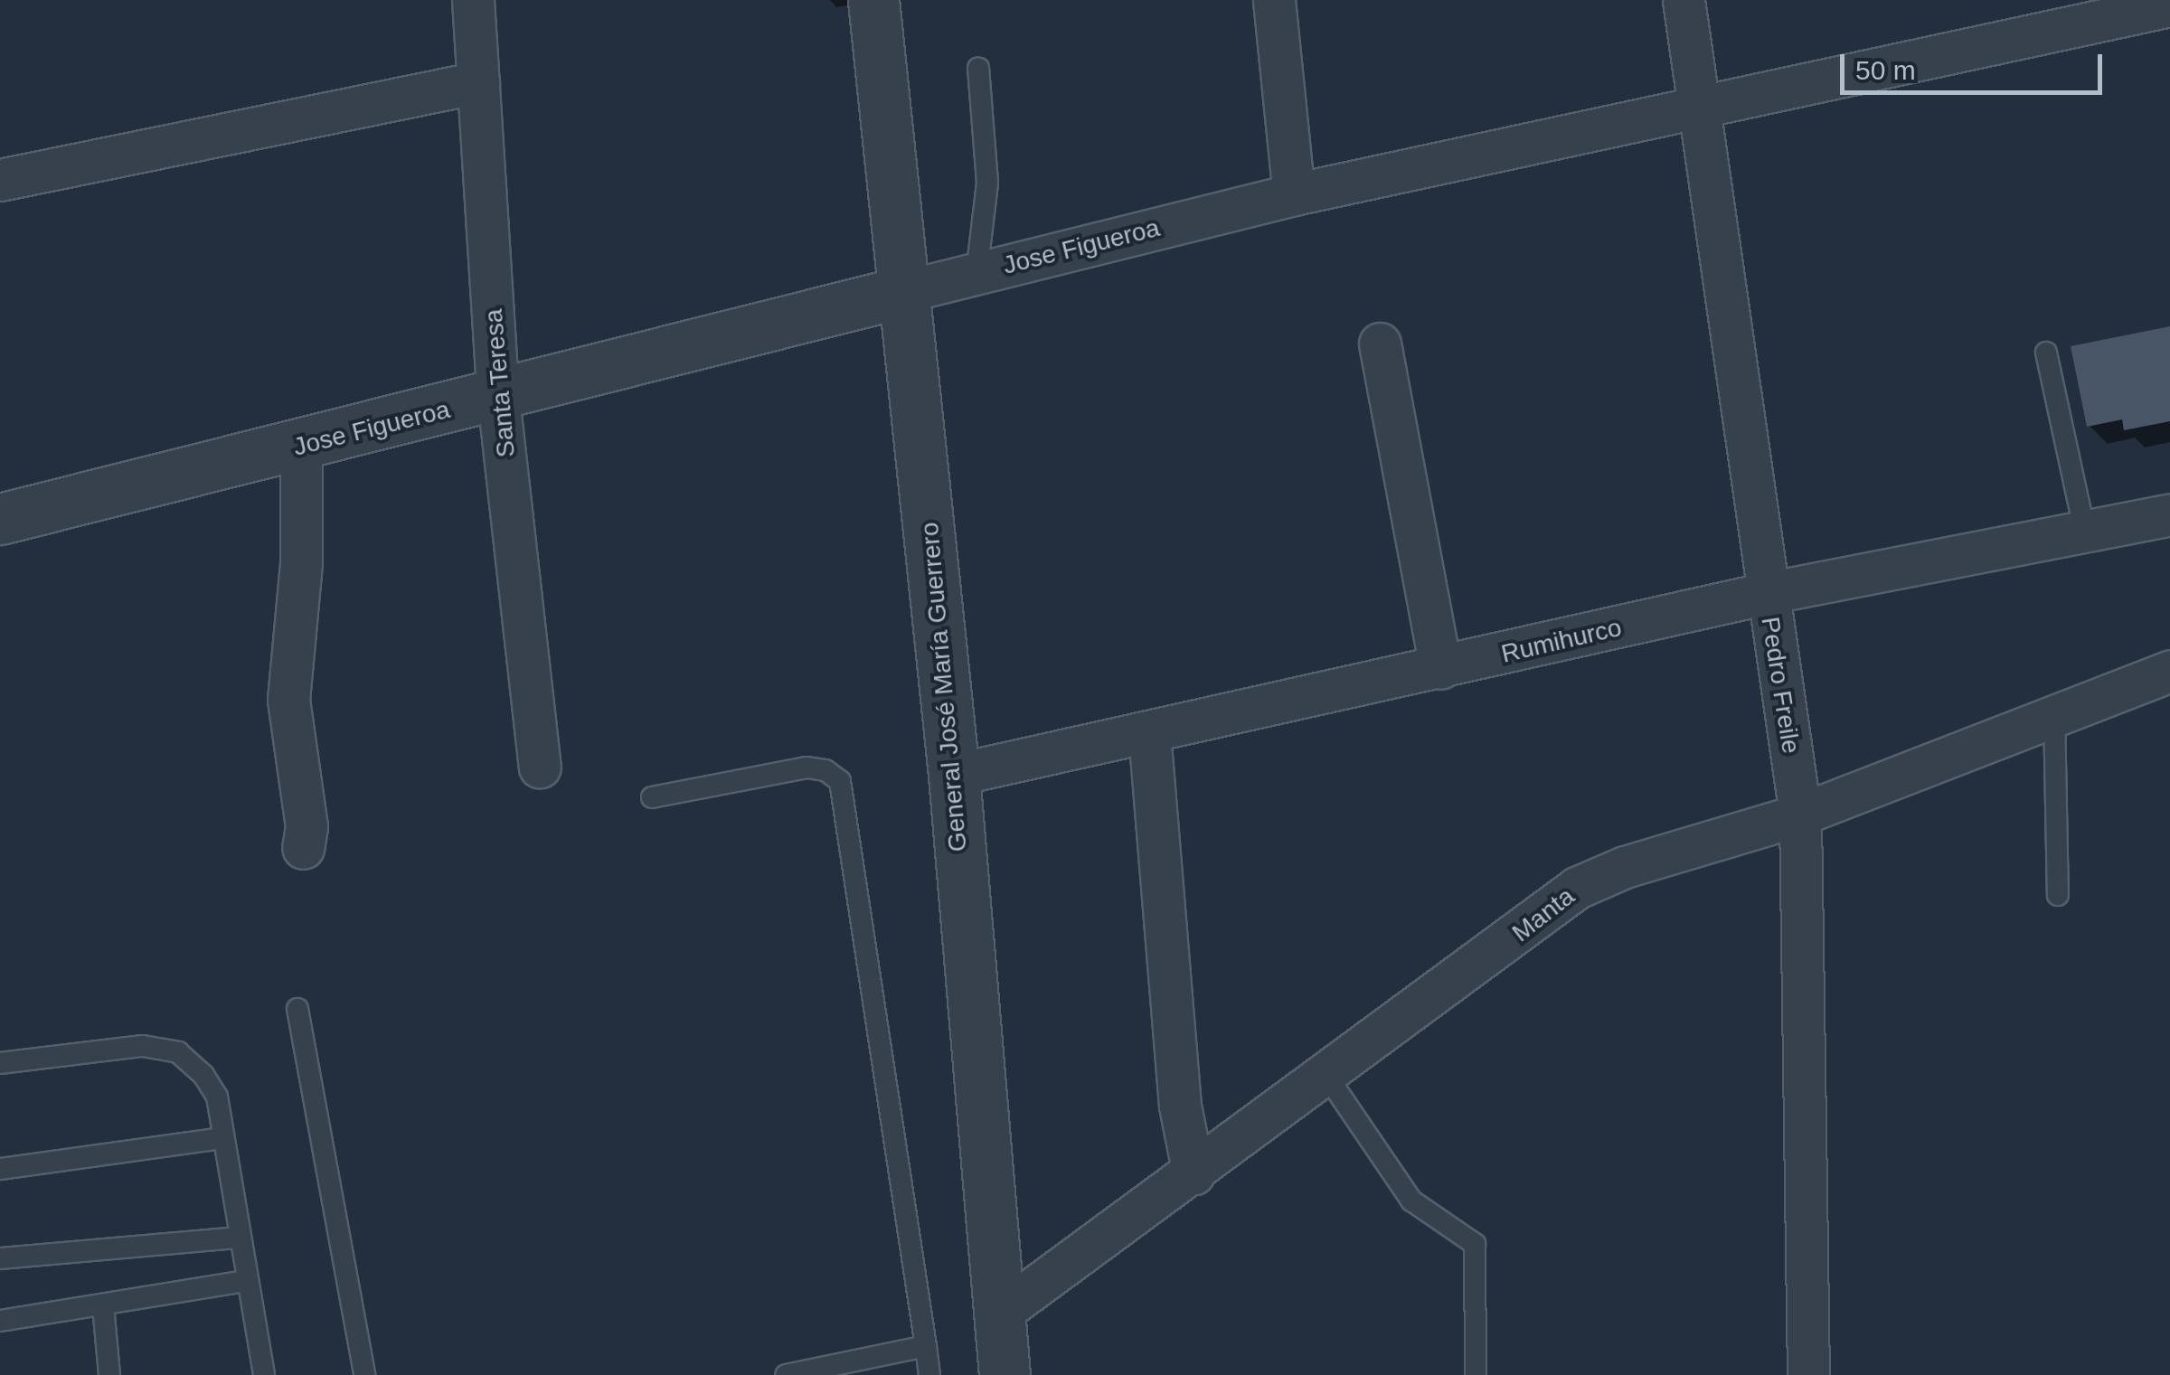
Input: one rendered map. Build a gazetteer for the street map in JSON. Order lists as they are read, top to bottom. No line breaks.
{"streets":{"street":["Jose Figueroa","Santa Teresa","Rumihurco","Pedro Freile","General José María Guerrero","Manta"]},"crossings":[["Jose Figueroa","Santa Teresa"],["Jose Figueroa","Pedro Freile"],["Jose Figueroa","General José María Guerrero"],["Rumihurco","Pedro Freile"],["Rumihurco","General José María Guerrero"],["Pedro Freile","Manta"],["General José María Guerrero","Manta"]],"scale_bar":"50 m"}
